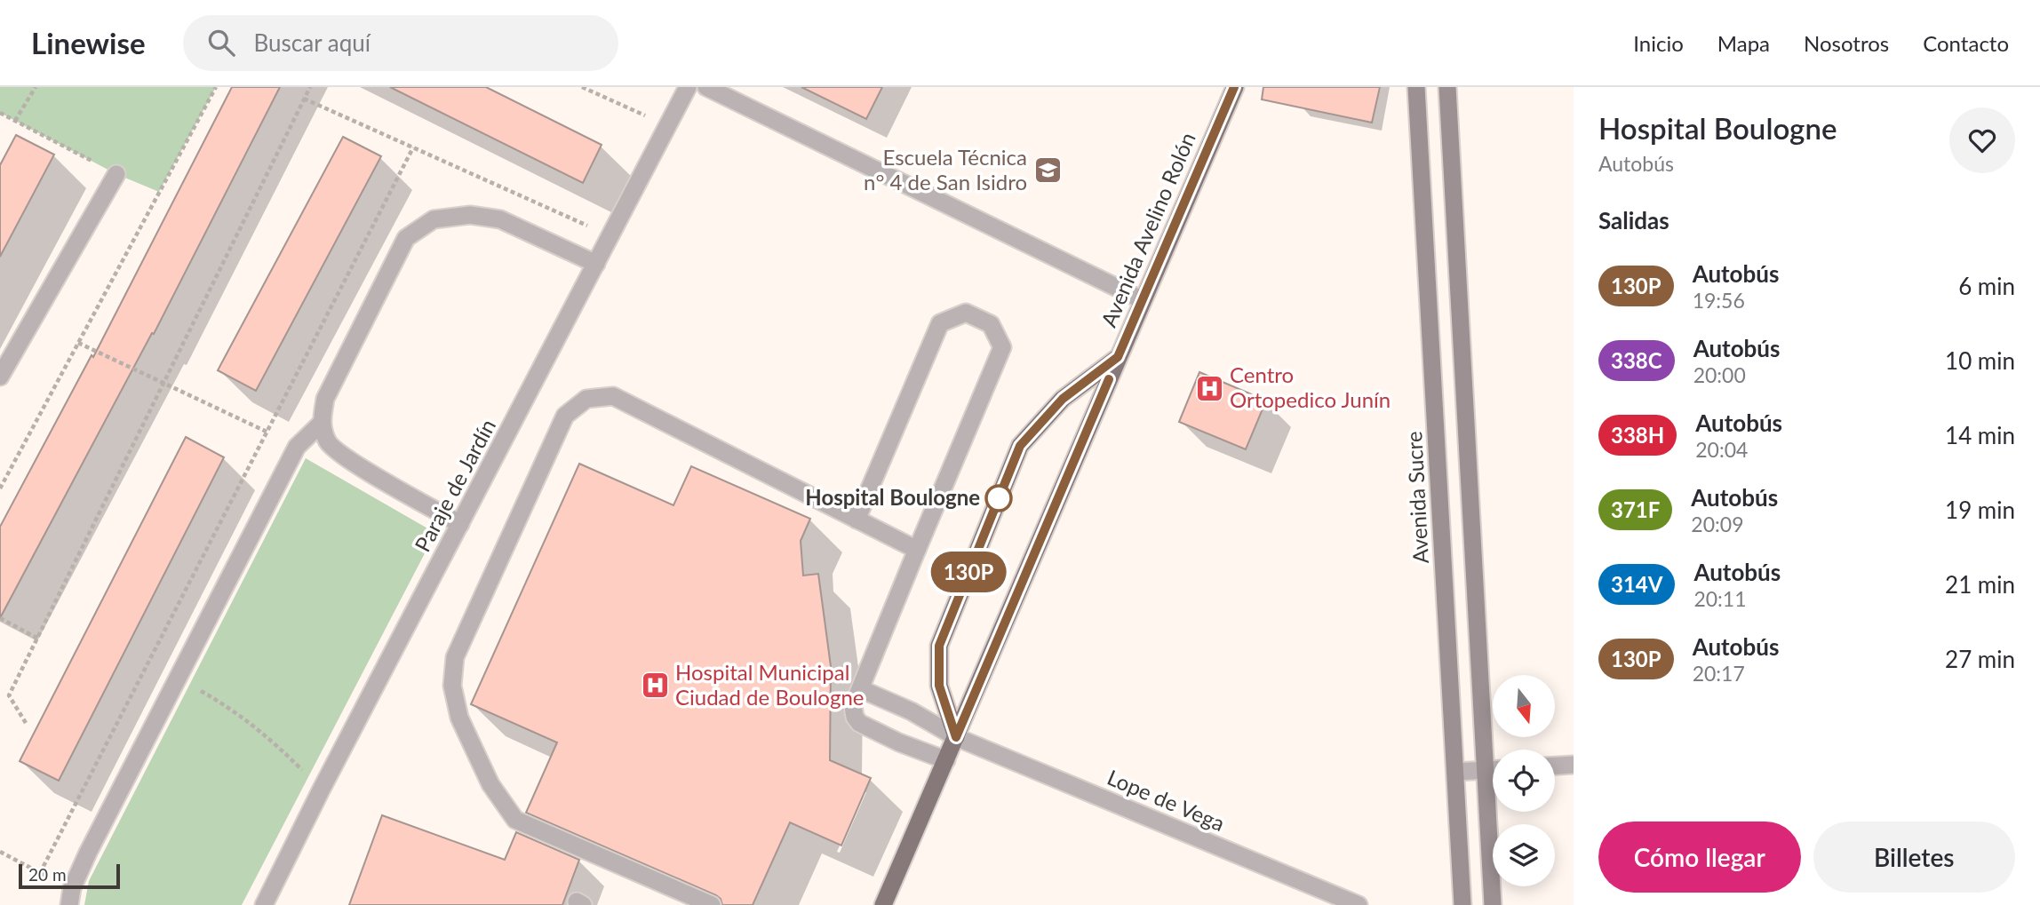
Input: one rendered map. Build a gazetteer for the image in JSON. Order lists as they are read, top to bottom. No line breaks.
{"streets":{"main road":["Avenida Avelino Rolón","Avenida Sucre"],"street":["Paraje de Jardín","Lope de Vega"]},"crossings":[["Avenida Avelino Rolón","Lope de Vega"]],"places":{"school or university":["Escuela Técnica n° 4 de San Isidro"],"hospital":["Centro Ortopedico Junín","Hospital Municipal Ciudad de Boulogne"],"other":["Hospital Boulogne"]},"lines":["bus line 130P"],"scale_bar":"20 m","north":"bottom","page":{"header":"Linewise","search":"Buscar aquí","nav":["Inicio","Mapa","Nosotros","Contacto"],"on_map":"130P","heading":[["Hospital Boulogne","Autobús"],"Salidas"],"list":[{"mark":"130P","name":"Autobús","note":"19:56","value":"6 min"},{"mark":"338C","name":"Autobús","note":"20:00","value":"10 min"},{"mark":"338H","name":"Autobús","note":"20:04","value":"14 min"},{"mark":"371F","name":"Autobús","note":"20:09","value":"19 min"},{"mark":"314V","name":"Autobús","note":"20:11","value":"21 min"},{"mark":"130P","name":"Autobús","note":"20:17","value":"27 min"}],"buttons":["Cómo llegar","Billetes"],"scale":"20 m"}}
